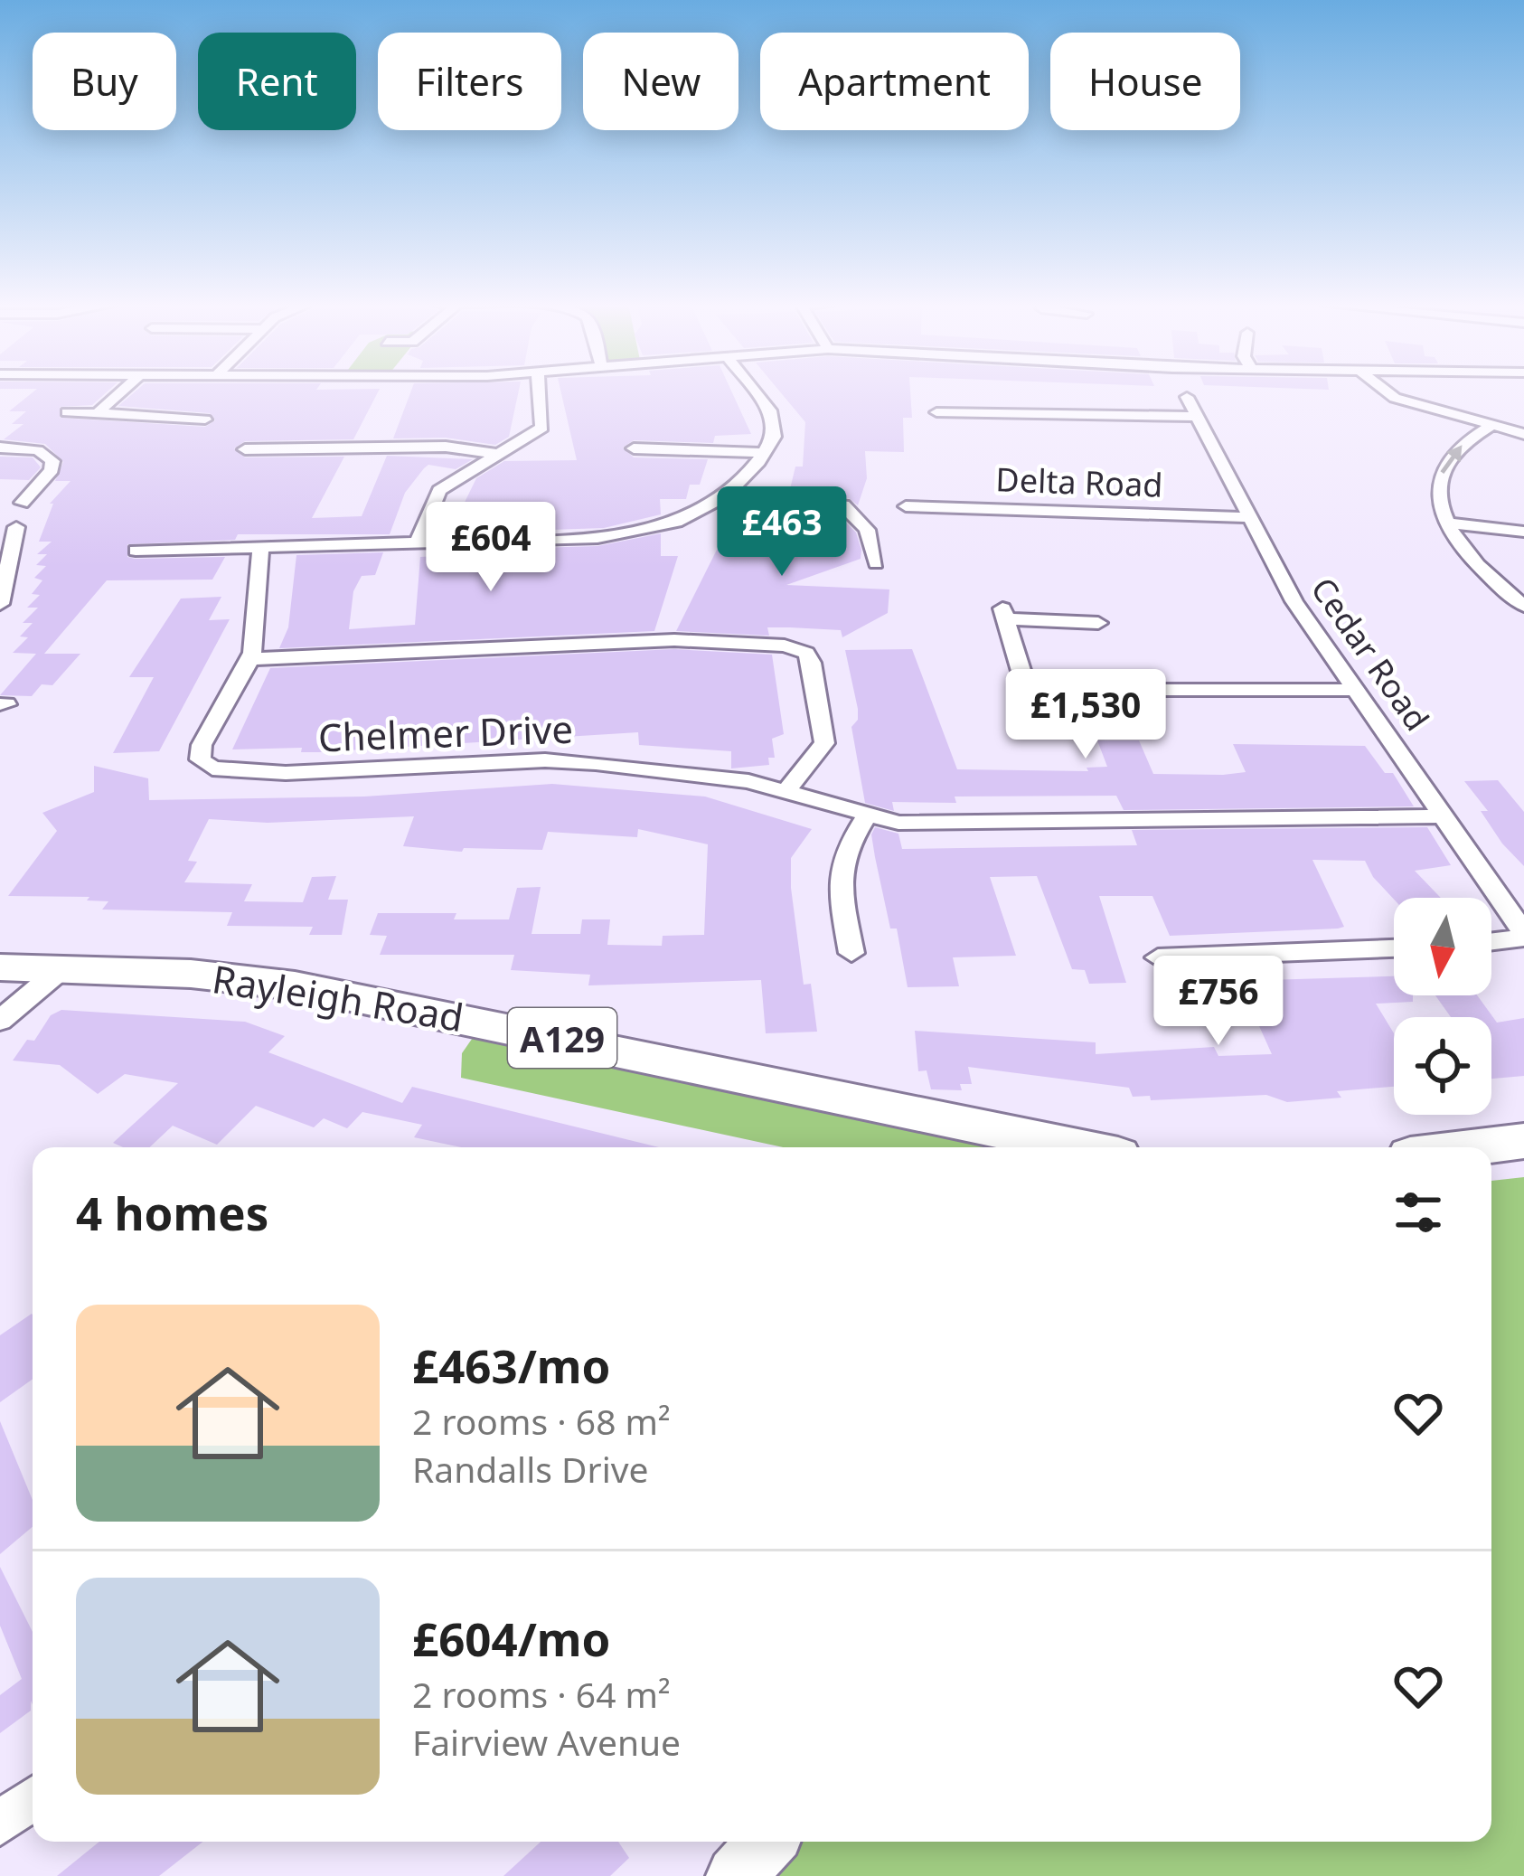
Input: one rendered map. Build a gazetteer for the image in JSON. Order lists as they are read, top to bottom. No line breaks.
{"streets":{"main road":["Rayleigh Road","A129"],"street":["Delta Road","Cedar Road","Chelmer Drive"]},"crossings":[["Delta Road","Cedar Road"],["Cedar Road","Chelmer Drive"]],"north":"bottom","page":{"chip":["Buy","Rent","Filters","New","Apartment","House"],"price":["£463","£604","£1,530","£756"],"heading":"4 homes","list":[{"name":"£463/mo","note":"2 rooms · 68 m² · Randalls Drive"},{"name":"£604/mo","note":"2 rooms · 64 m² · Fairview Avenue"}]}}
